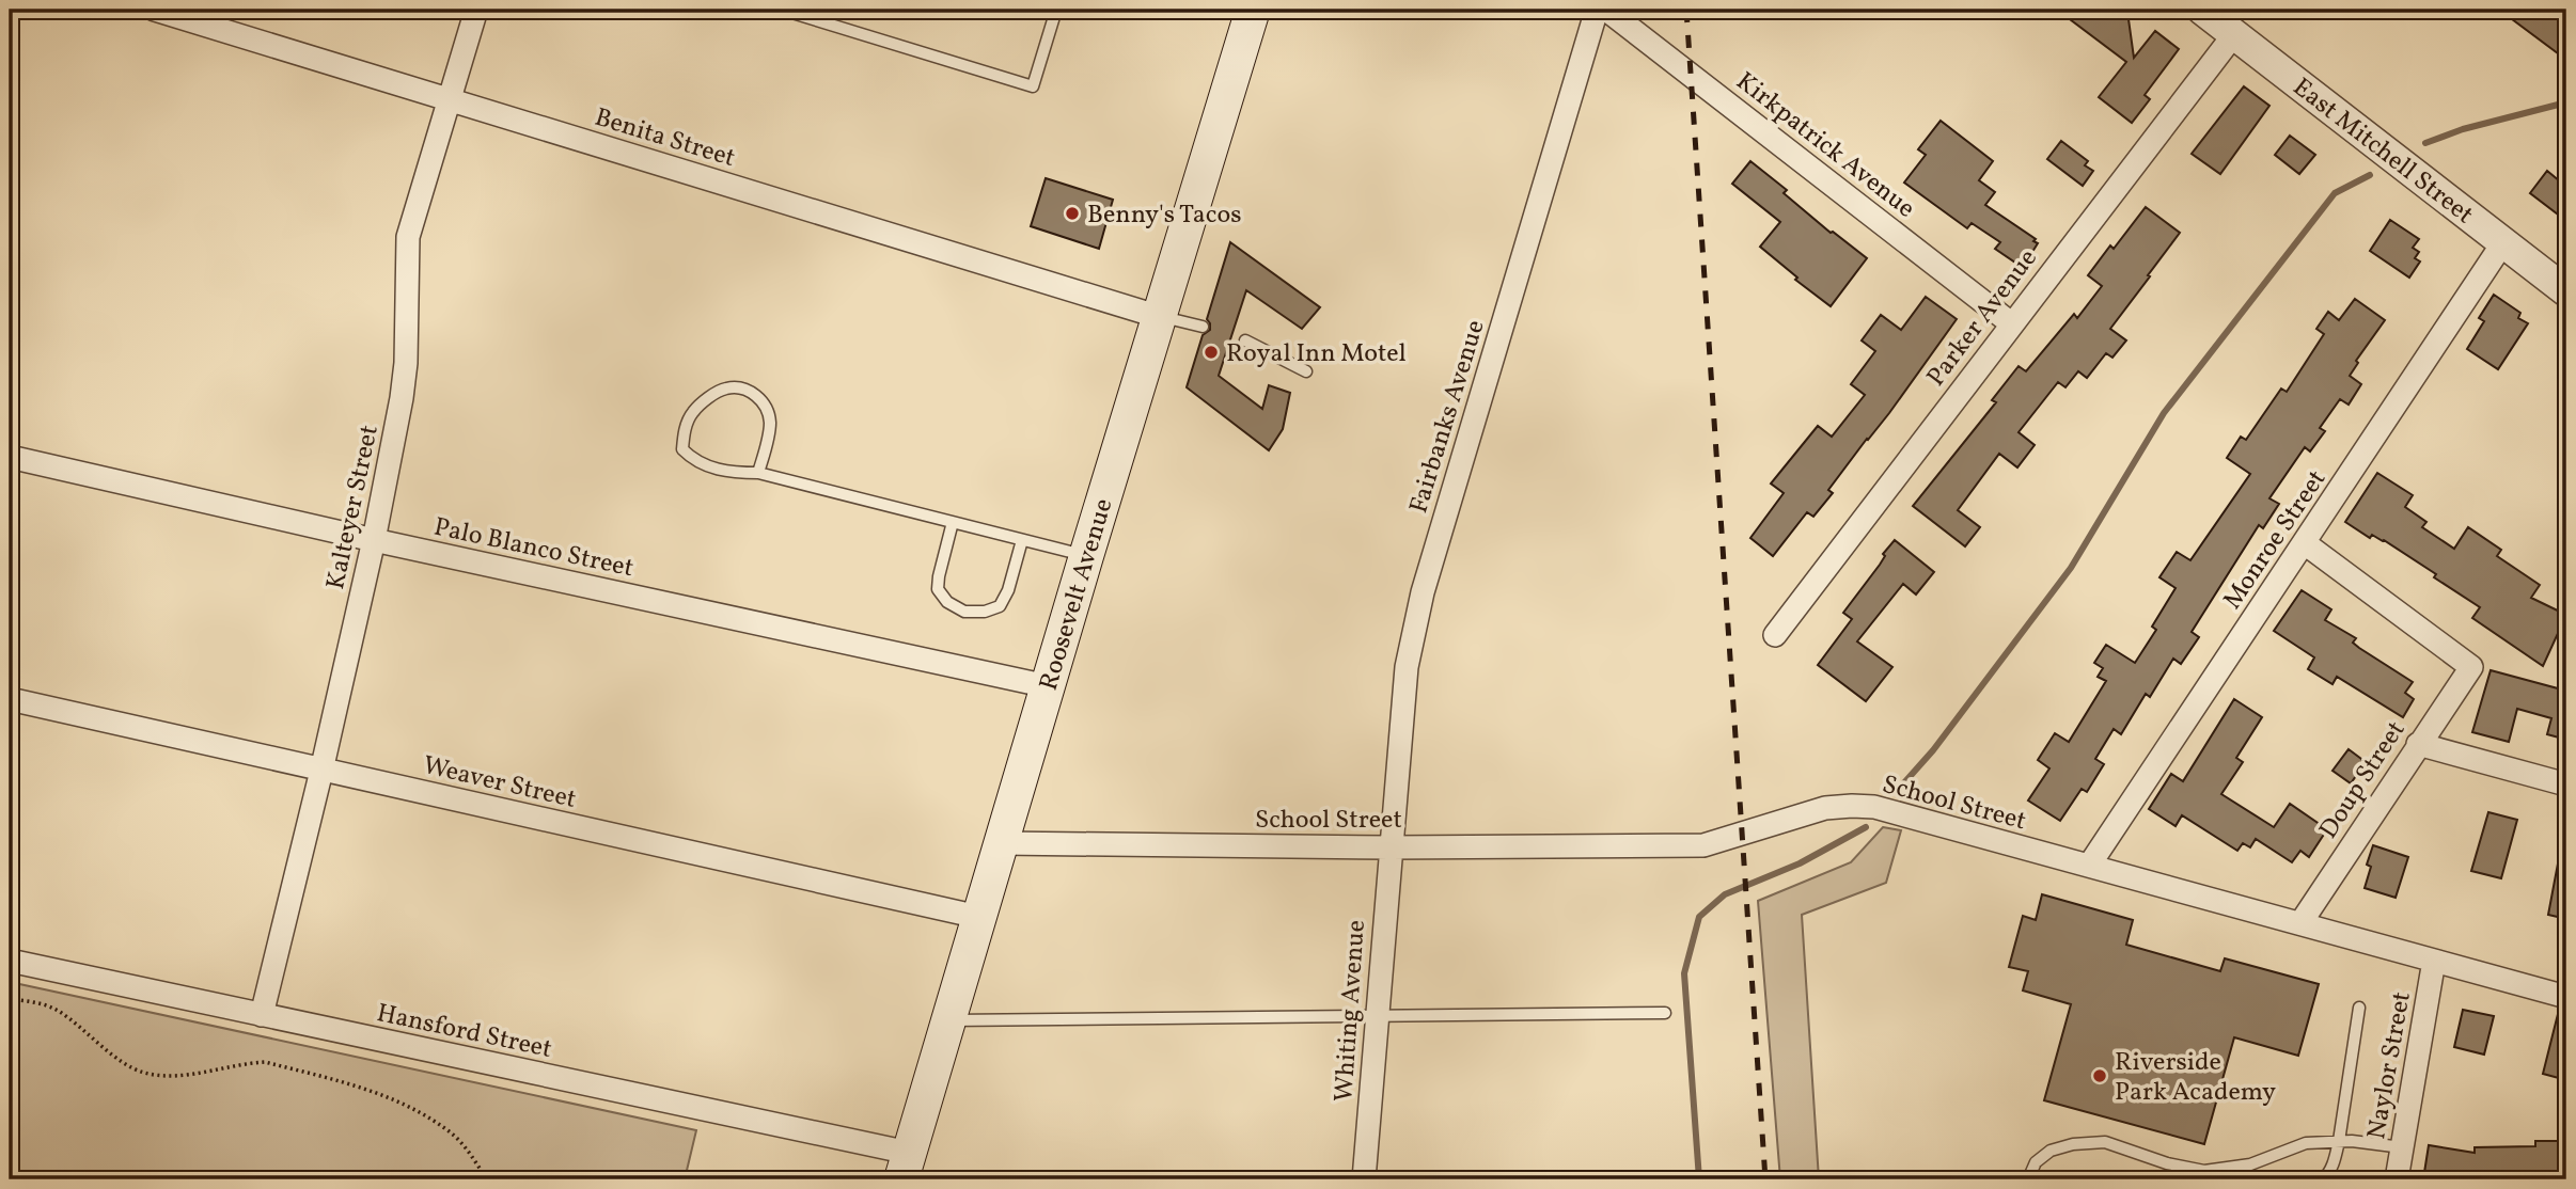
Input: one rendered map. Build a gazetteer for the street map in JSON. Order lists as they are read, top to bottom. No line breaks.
{"streets":{"main road":["Roosevelt Avenue"],"street":["Benita Street","Kirkpatrick Avenue","East Mitchell Street","Parker Avenue","Fairbanks Avenue","Kalteyer Street","Monroe Street","Palo Blanco Street","Doup Street","Weaver Street","School Street","Whiting Avenue","Hansford Street","Naylor Street"]},"crossings":[["Benita Street","Kalteyer Street"],["Benita Street","Roosevelt Avenue"],["Kirkpatrick Avenue","Parker Avenue"],["East Mitchell Street","Parker Avenue"],["East Mitchell Street","Monroe Street"],["Fairbanks Avenue","School Street"],["Fairbanks Avenue","Whiting Avenue"],["Kalteyer Street","Palo Blanco Street"],["Kalteyer Street","Weaver Street"],["Kalteyer Street","Hansford Street"],["Monroe Street","Doup Street"],["Monroe Street","School Street"],["Palo Blanco Street","Roosevelt Avenue"],["Roosevelt Avenue","Weaver Street"],["Roosevelt Avenue","School Street"],["Roosevelt Avenue","Hansford Street"],["Doup Street","School Street"],["School Street","Whiting Avenue"],["School Street","Naylor Street"]],"places":["Benny's Tacos","Royal Inn Motel","Riverside Park Academy"]}
